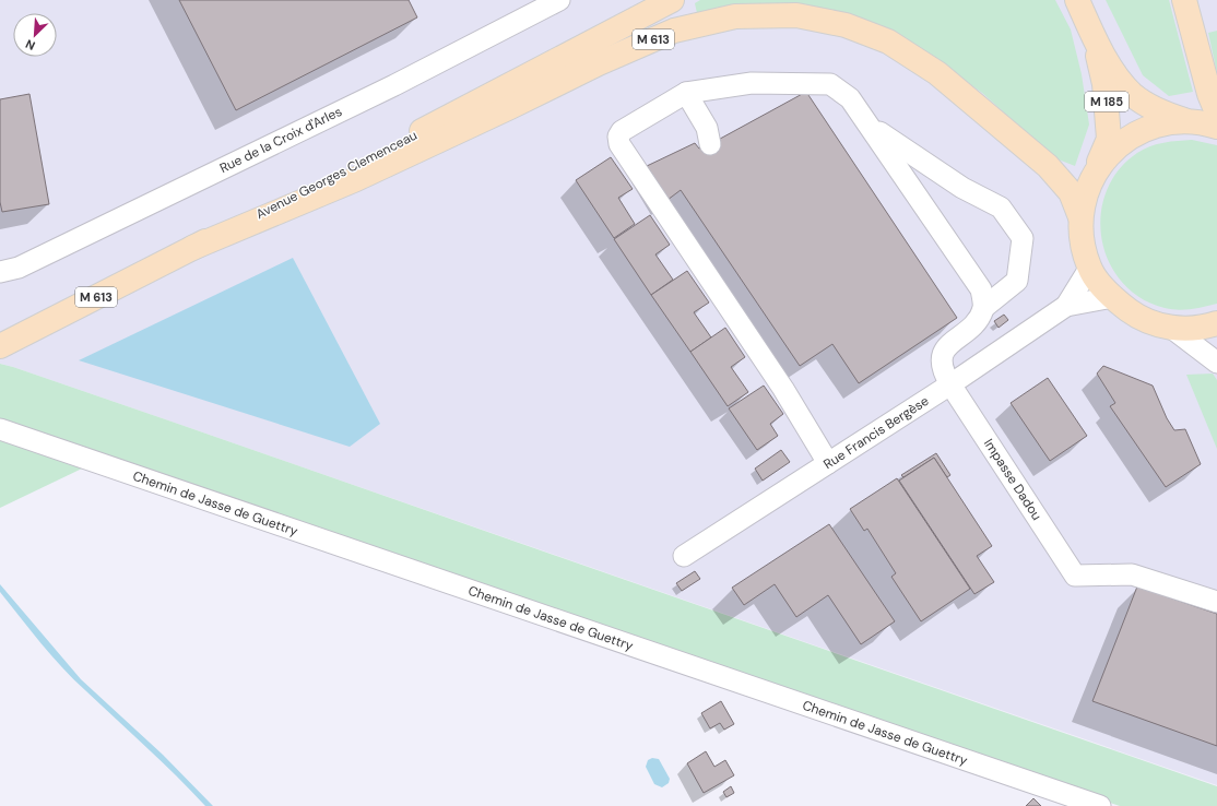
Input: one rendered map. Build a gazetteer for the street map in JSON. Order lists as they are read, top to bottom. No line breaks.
{"streets":{"main road":["M 613","M 185","Avenue Georges Clemenceau"],"street":["Rue de la Croix d'Arles","Rue Francis Bergèse","Impasse Dadou","Chemin de Jasse de Guettry"]},"crossings":[["M 613","Avenue Georges Clemenceau"],["Rue Francis Bergèse","Impasse Dadou"]],"north":"bottom left"}
